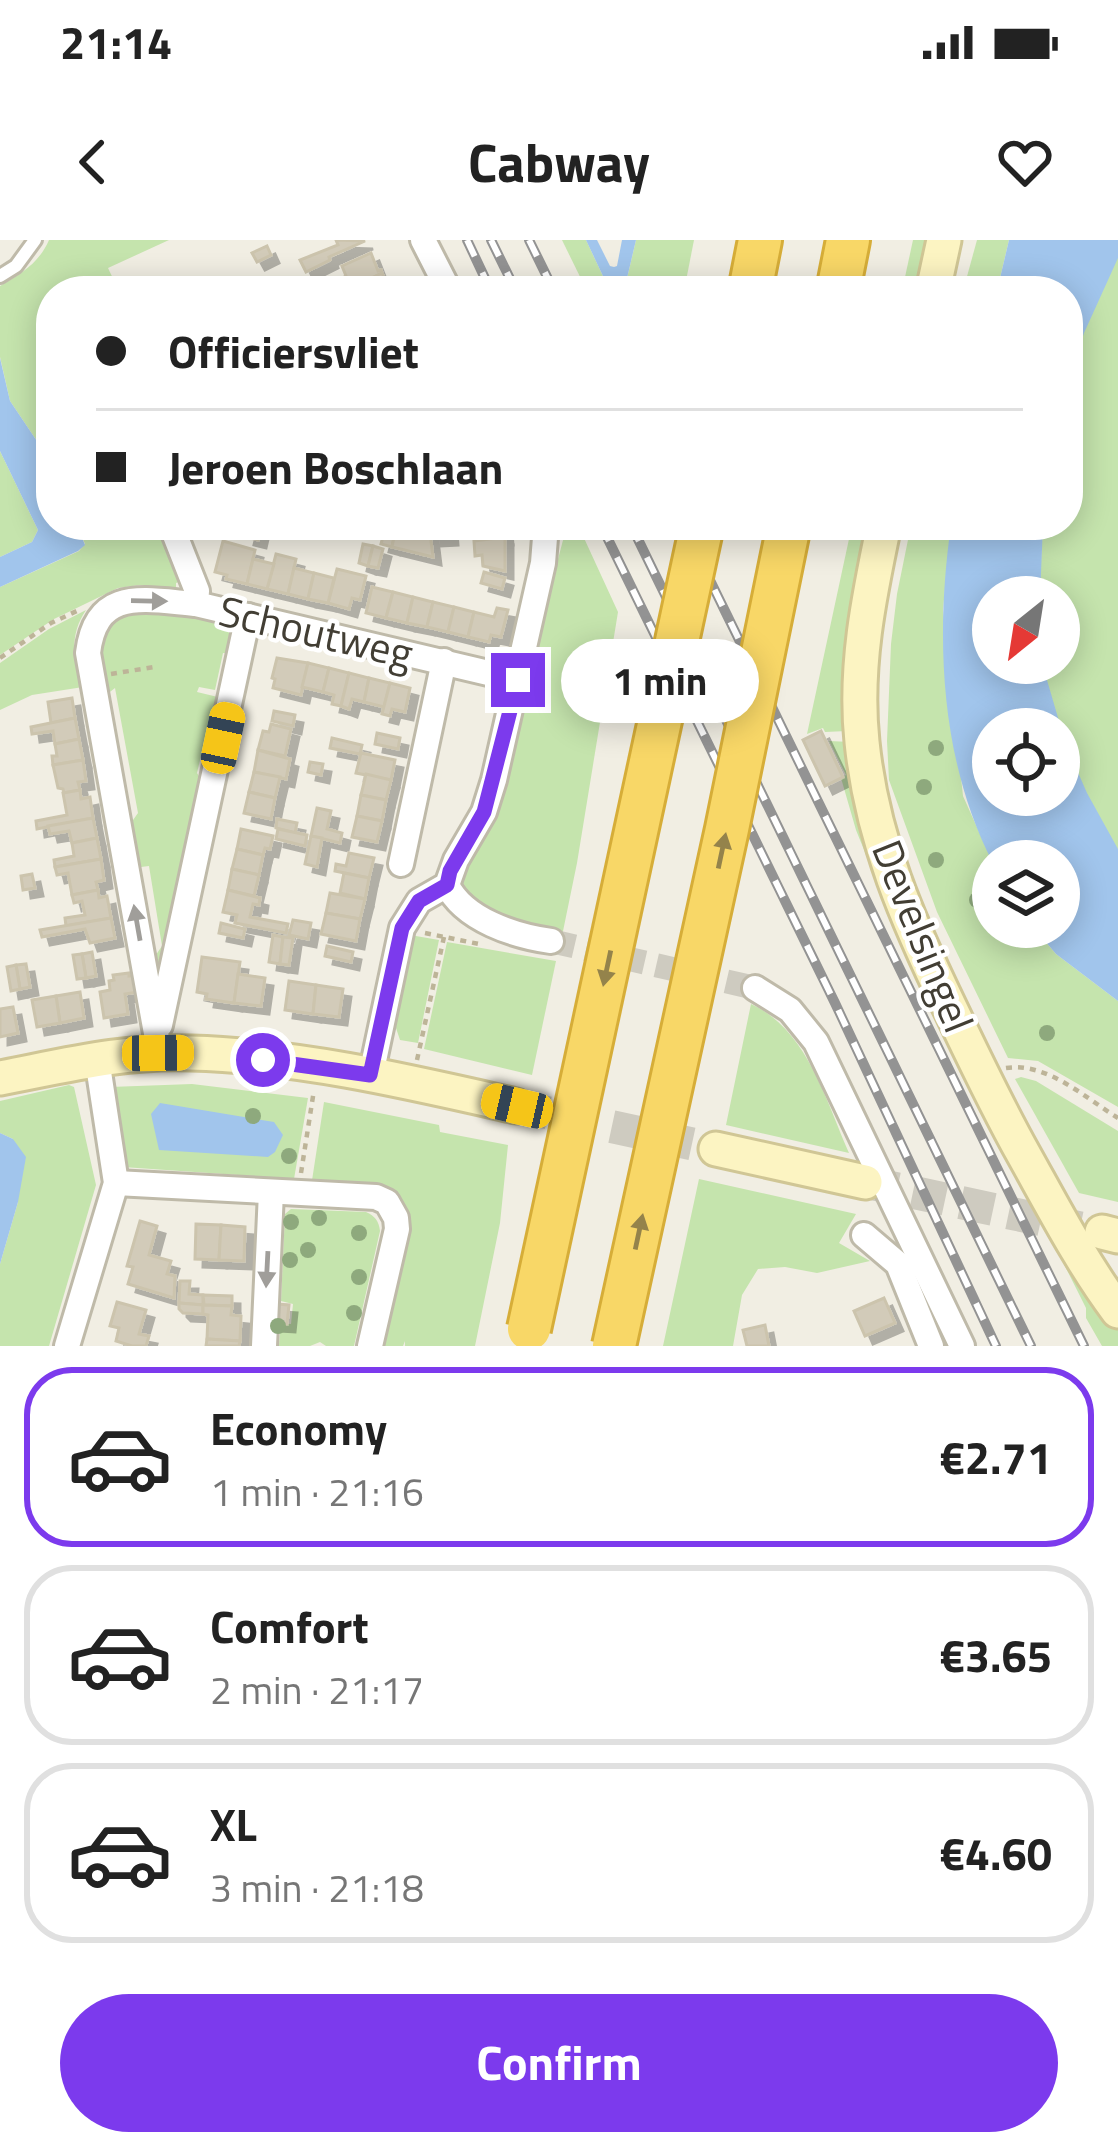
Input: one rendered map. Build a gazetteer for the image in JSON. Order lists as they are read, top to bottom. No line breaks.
{"streets":{"street":["Schoutweg","Develsingel"]},"north":"bottom left","page":{"status":"21:14","header":"Cabway","banner":["Officiersvliet","Jeroen Boschlaan"],"bubble":"1 min","list":[{"name":"Economy","note":"1 min · 21:16","value":"€2.71"},{"name":"Comfort","note":"2 min · 21:17","value":"€3.65"},{"name":"XL","note":"3 min · 21:18","value":"€4.60"}],"buttons":"Confirm"}}
